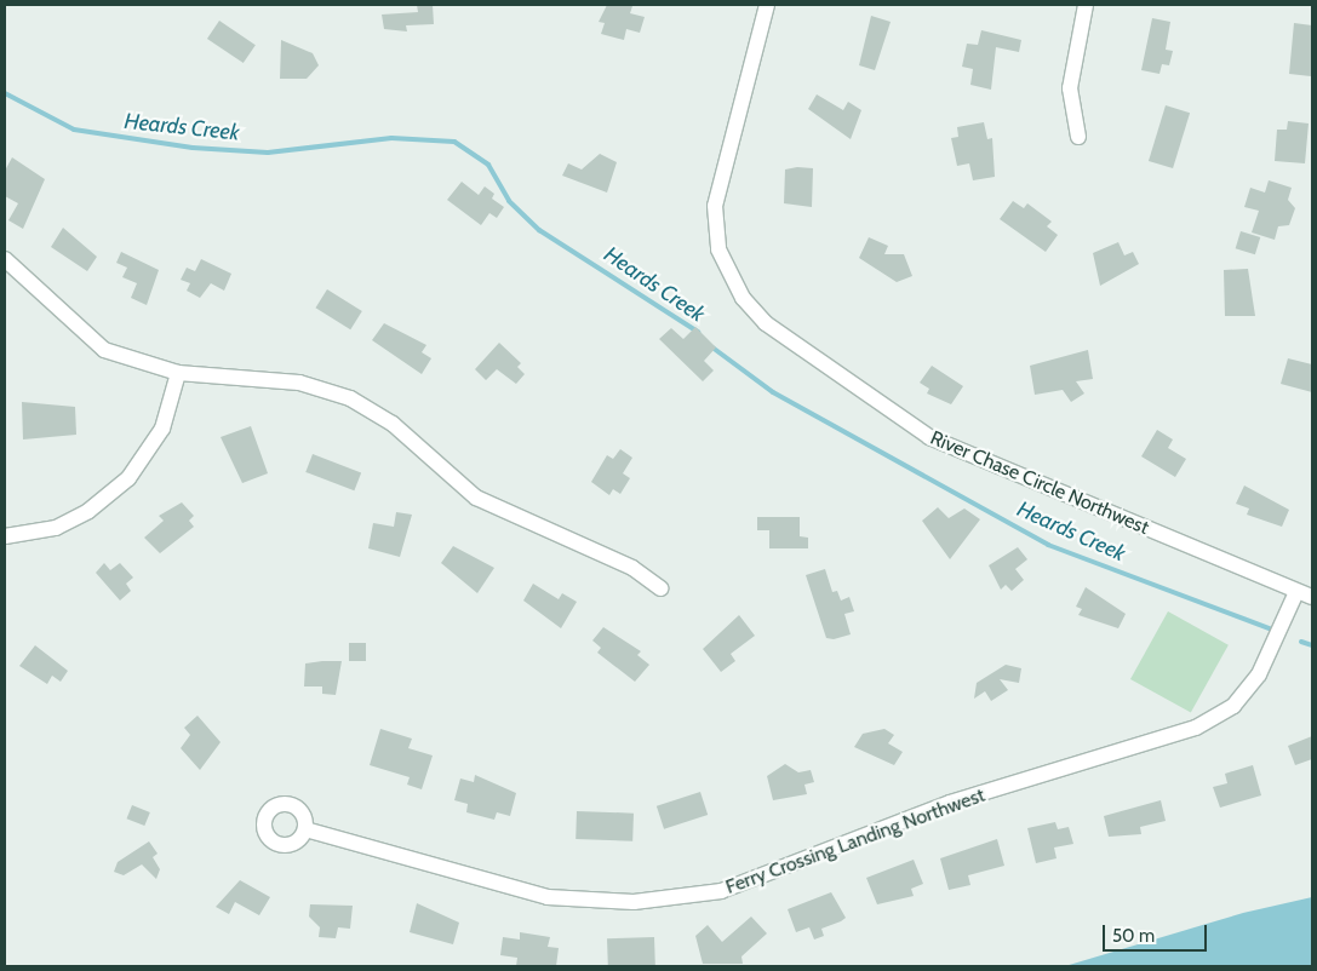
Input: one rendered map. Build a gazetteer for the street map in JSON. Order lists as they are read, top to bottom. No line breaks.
{"streets":{"street":["River Chase Circle Northwest","Ferry Crossing Landing Northwest"]},"crossings":[["River Chase Circle Northwest","Ferry Crossing Landing Northwest"]],"water":["Heards Creek"],"scale_bar":"50 m"}
